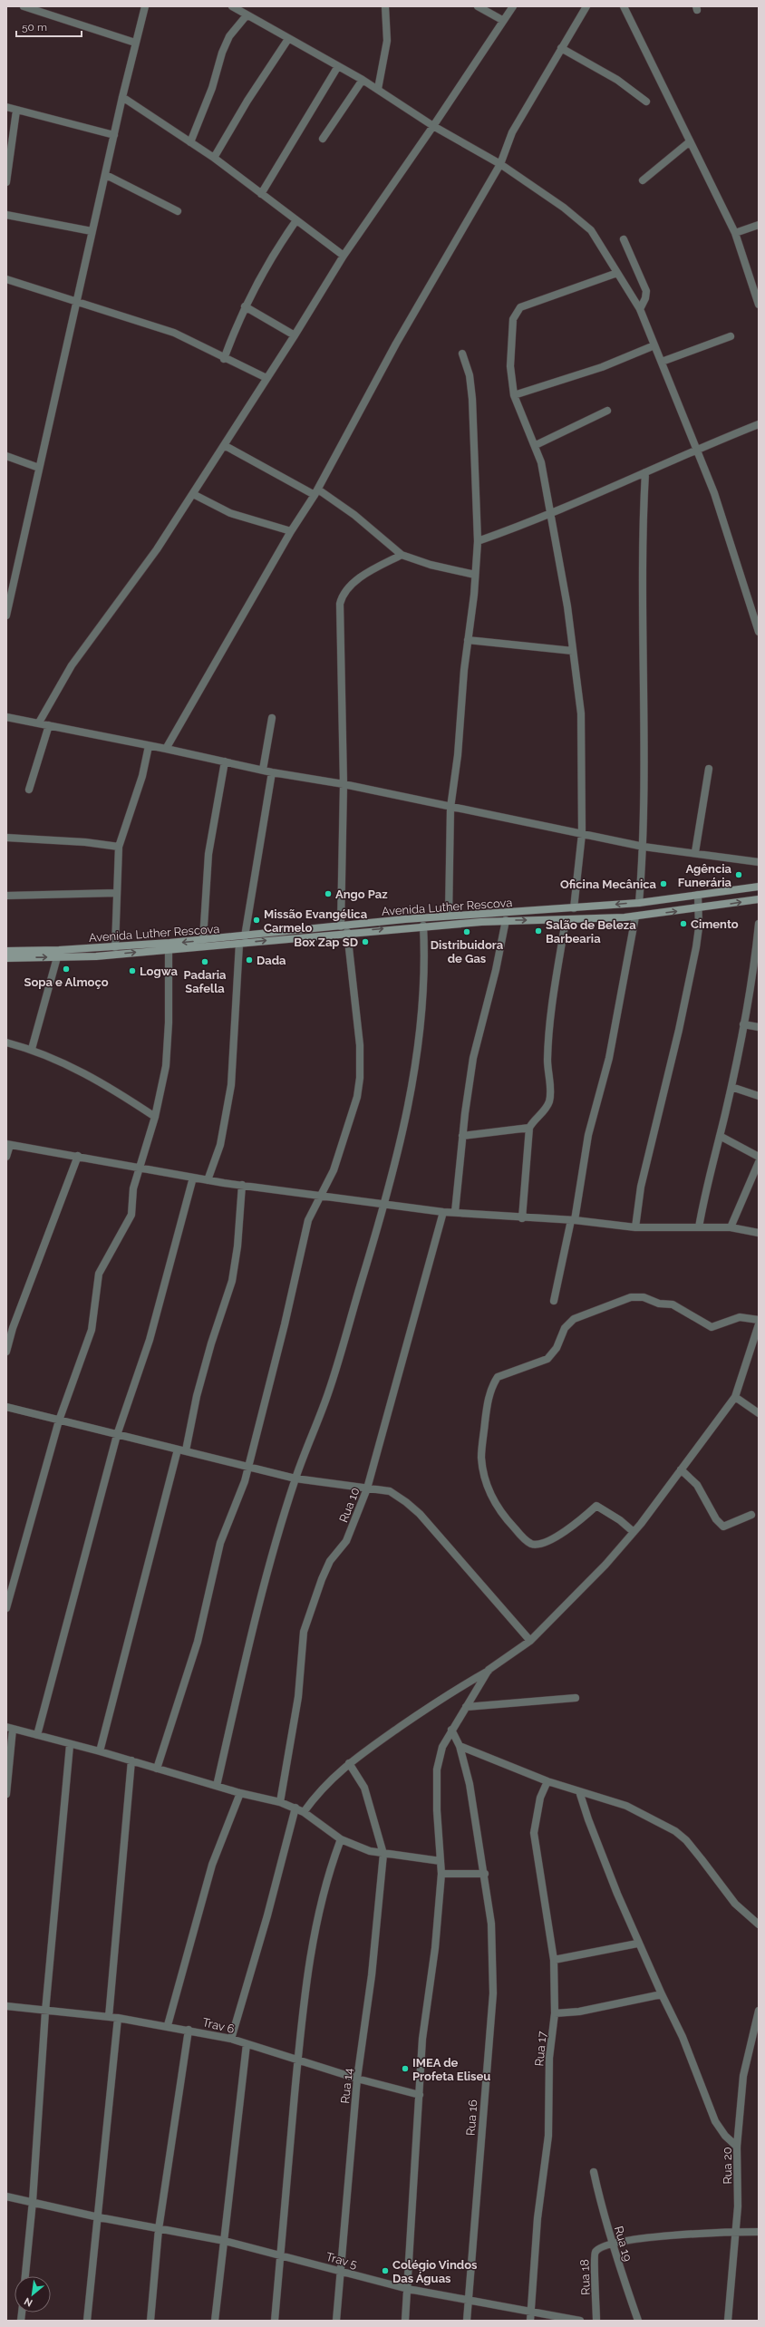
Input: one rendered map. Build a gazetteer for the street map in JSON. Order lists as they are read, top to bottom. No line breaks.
{"streets":{"main road":["Avenida Luther Rescova"],"street":["Rua 10","Trav 6","Rua 17","Rua 14","Rua 16","Rua 20","Rua 19","Trav 5","Rua 18"]},"crossings":[["Trav 6","Rua 14"],["Rua 17","Trav 5"],["Rua 14","Trav 5"],["Rua 16","Trav 5"],["Rua 20","Rua 18"],["Rua 19","Rua 18"]],"places":["Agência Funerária","Oficina Mecânica","Ango Paz","Missão Evangélica Carmelo","Cimento","Salão de Beleza Barbearia","Distribuidora de Gas","Box Zap SD","Dada","Padaria Safella","Sopa e Almoço","Logwa","IMEA de Profeta Eliseu","Colégio Vindos Das Águas"],"scale_bar":"50 m","north":"bottom left"}
